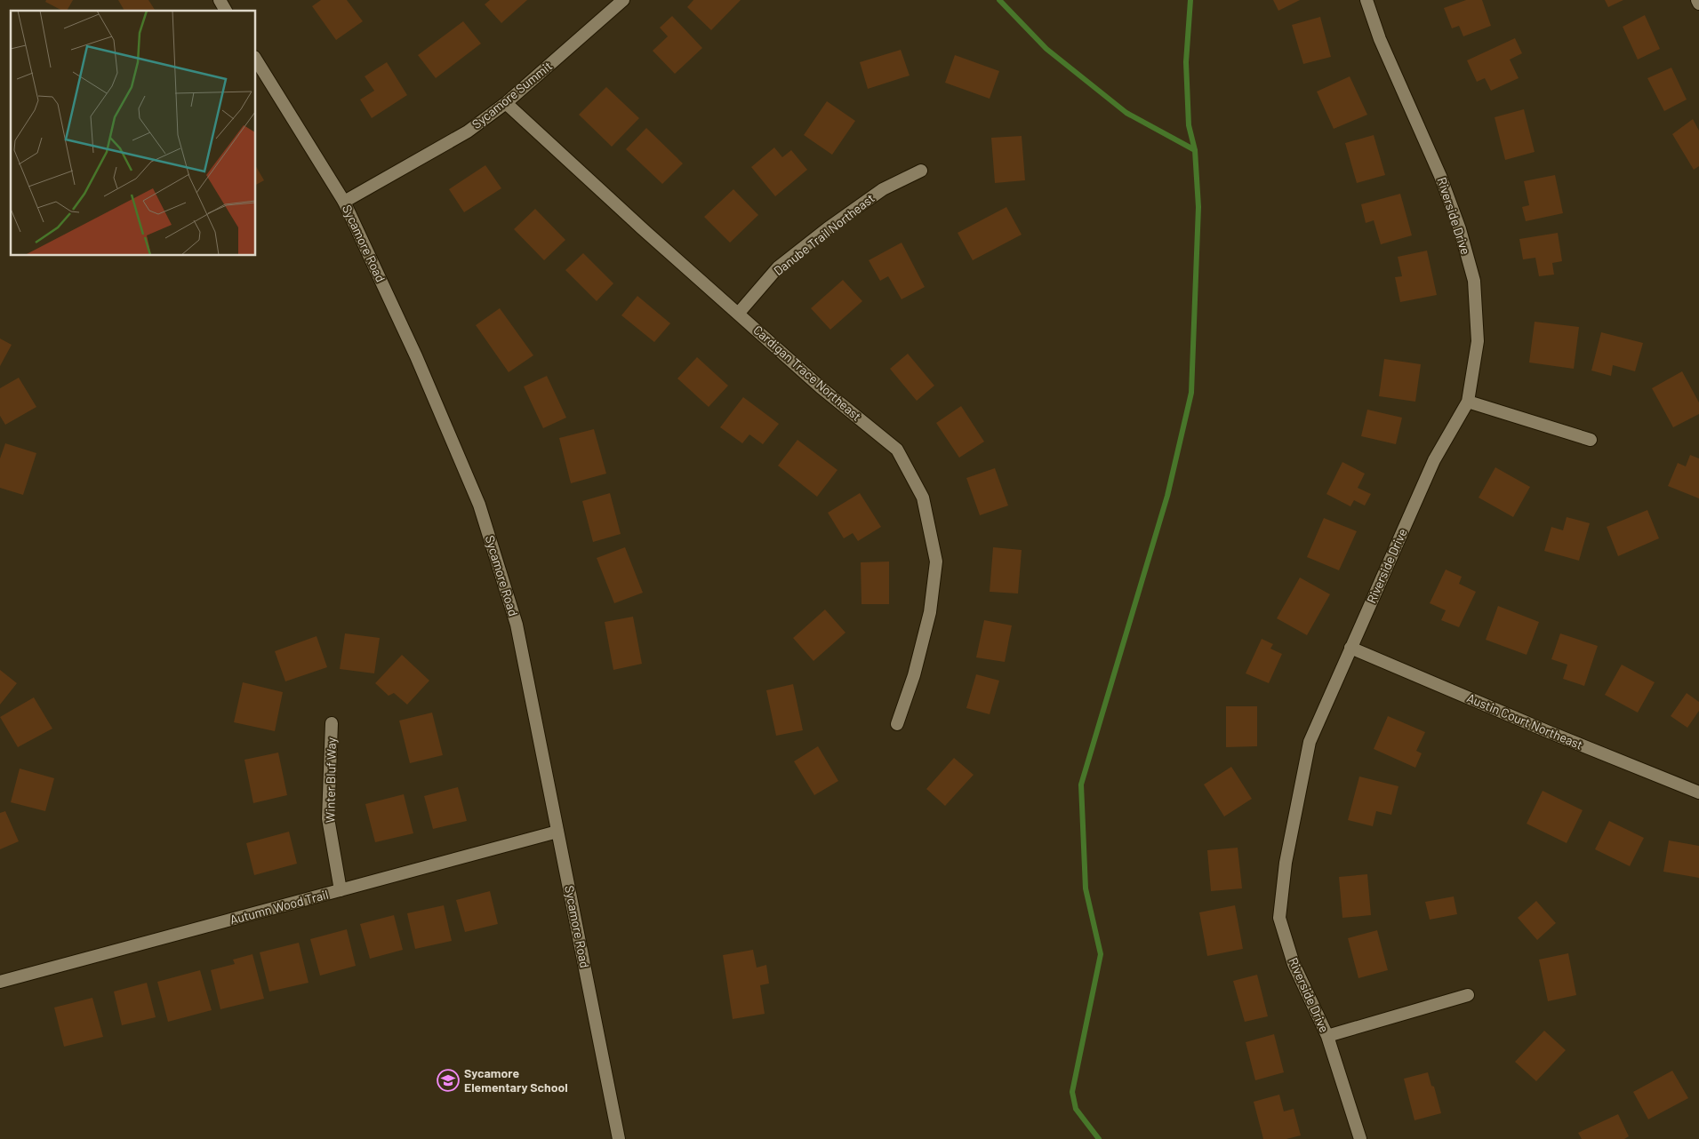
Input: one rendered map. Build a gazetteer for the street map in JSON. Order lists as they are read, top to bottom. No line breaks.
{"streets":{"street":["Sycamore Summit","Riverside Drive","Danube Trail Northeast","Sycamore Road","Cardigan Trace Northeast","Austin Court Northeast","Winter Bluf Way","Autumn Wood Trail"]},"crossings":[["Sycamore Summit","Sycamore Road"],["Sycamore Summit","Cardigan Trace Northeast"],["Riverside Drive","Austin Court Northeast"],["Danube Trail Northeast","Cardigan Trace Northeast"],["Sycamore Road","Autumn Wood Trail"],["Winter Bluf Way","Autumn Wood Trail"]],"places":{"school or university":["Sycamore Elementary School"]}}
